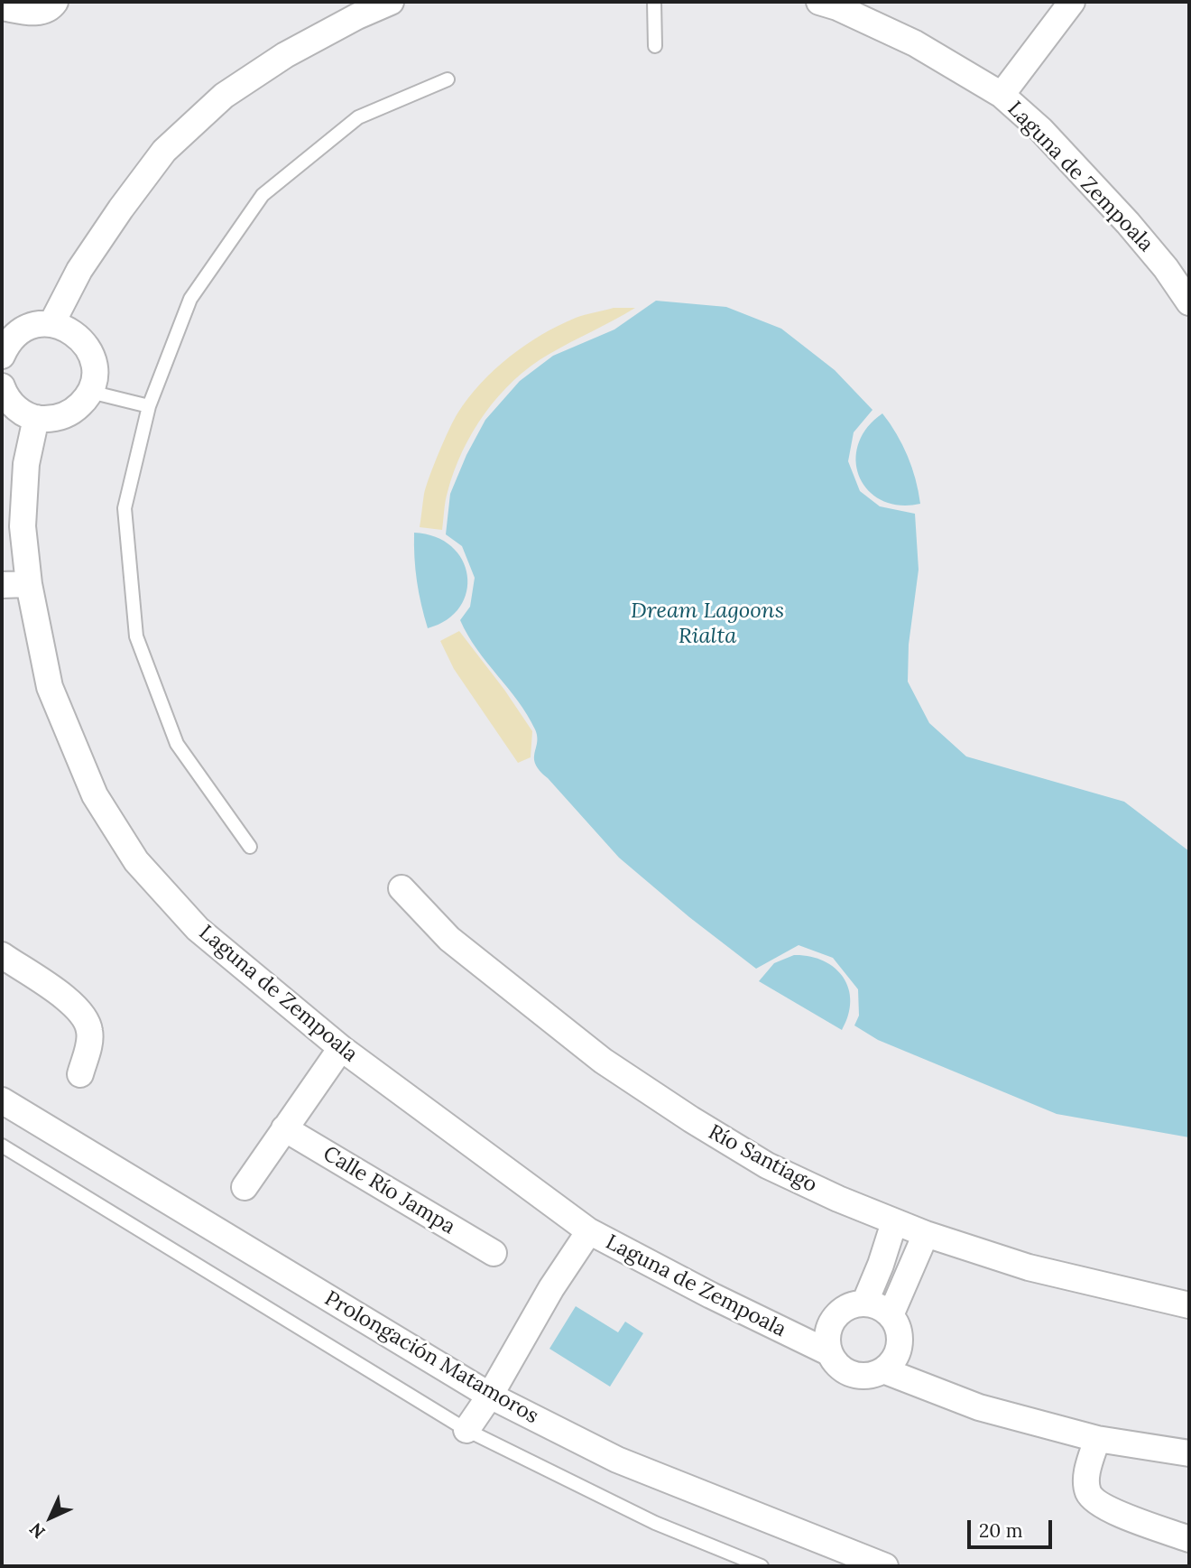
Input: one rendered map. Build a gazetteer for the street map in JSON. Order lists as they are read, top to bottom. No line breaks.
{"streets":{"street":["Laguna de Zempoala","Río Santiago","Calle Río Jampa","Prolongación Matamoros"]},"water":["Dream Lagoons Rialta"],"scale_bar":"20 m","north":"bottom left"}
